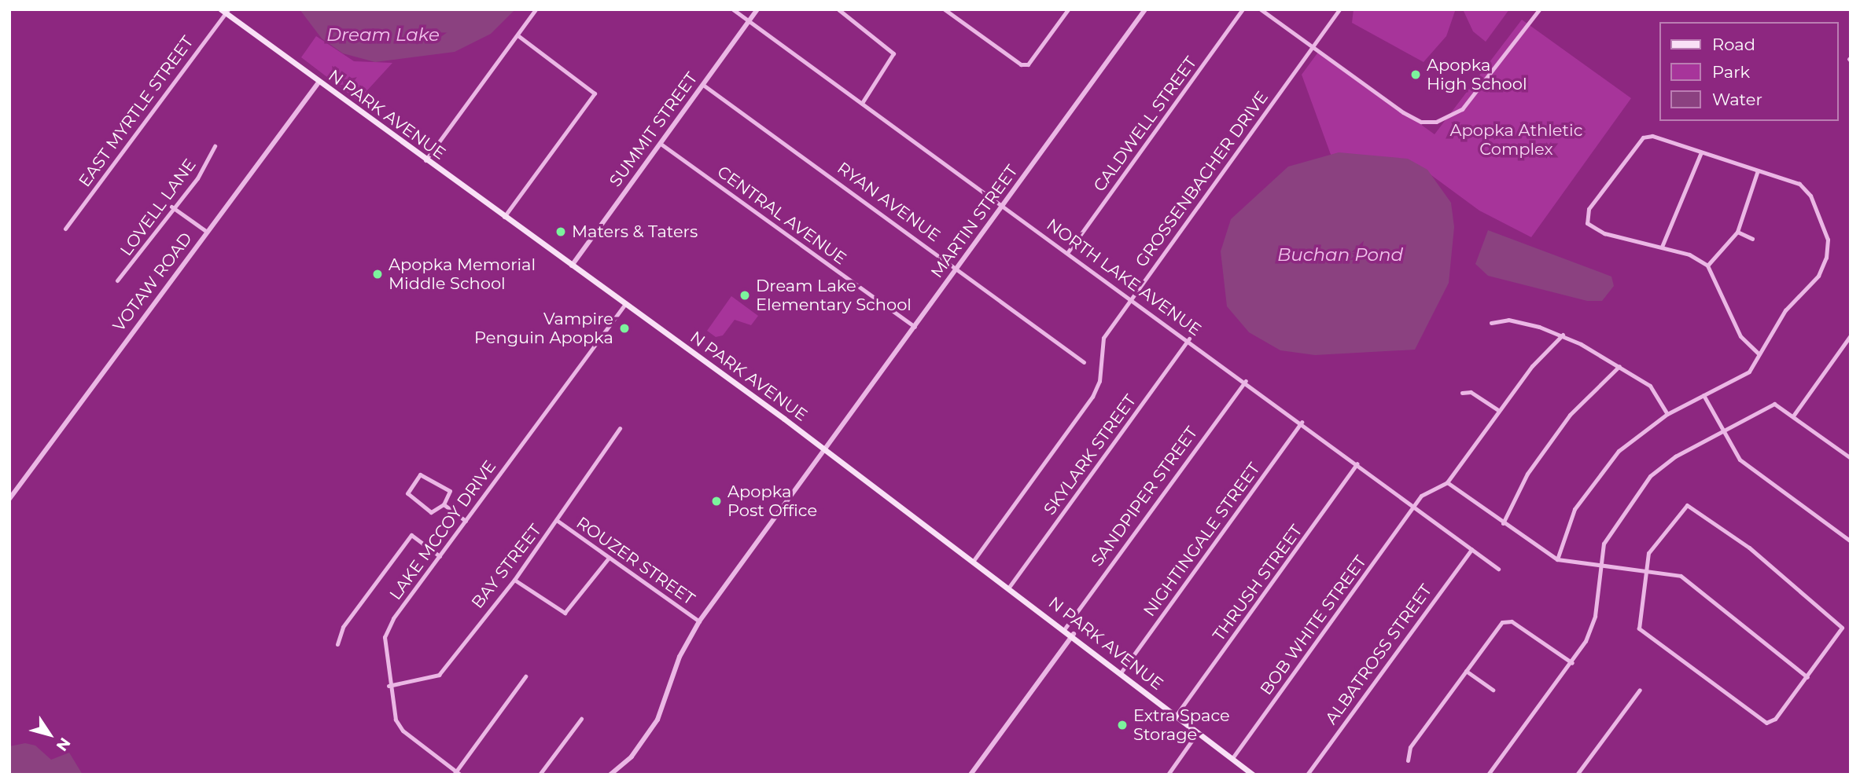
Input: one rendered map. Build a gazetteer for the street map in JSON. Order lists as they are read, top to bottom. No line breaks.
{"streets":{"main road":["N PARK AVENUE"],"street":["EAST MYRTLE STREET","CALDWELL STREET","SUMMIT STREET","GROSSENBACHER DRIVE","RYAN AVENUE","LOVELL LANE","CENTRAL AVENUE","MARTIN STREET","NORTH LAKE AVENUE","VOTAW ROAD","SKYLARK STREET","SANDPIPER STREET","LAKE MCCOY DRIVE","NIGHTINGALE STREET","ROUZER STREET","BAY STREET","THRUSH STREET","BOB WHITE STREET","ALBATROSS STREET"]},"crossings":[["EAST MYRTLE STREET","N PARK AVENUE"],["N PARK AVENUE","SUMMIT STREET"],["N PARK AVENUE","GROSSENBACHER DRIVE"],["N PARK AVENUE","MARTIN STREET"],["N PARK AVENUE","VOTAW ROAD"],["N PARK AVENUE","SKYLARK STREET"],["N PARK AVENUE","SANDPIPER STREET"],["N PARK AVENUE","LAKE MCCOY DRIVE"],["N PARK AVENUE","NIGHTINGALE STREET"],["N PARK AVENUE","THRUSH STREET"],["N PARK AVENUE","BOB WHITE STREET"],["CALDWELL STREET","NORTH LAKE AVENUE"],["SUMMIT STREET","RYAN AVENUE"],["SUMMIT STREET","CENTRAL AVENUE"],["SUMMIT STREET","NORTH LAKE AVENUE"],["GROSSENBACHER DRIVE","NORTH LAKE AVENUE"],["RYAN AVENUE","MARTIN STREET"],["CENTRAL AVENUE","MARTIN STREET"],["MARTIN STREET","NORTH LAKE AVENUE"],["MARTIN STREET","ROUZER STREET"],["NORTH LAKE AVENUE","SKYLARK STREET"],["NORTH LAKE AVENUE","SANDPIPER STREET"],["NORTH LAKE AVENUE","NIGHTINGALE STREET"],["NORTH LAKE AVENUE","THRUSH STREET"],["NORTH LAKE AVENUE","BOB WHITE STREET"],["NORTH LAKE AVENUE","ALBATROSS STREET"],["LAKE MCCOY DRIVE","BAY STREET"],["ROUZER STREET","BAY STREET"]],"water":["Dream Lake","Buchan Pond"],"parks":["Apopka Athletic Complex"],"places":["Apopka High School","Maters & Taters","Apopka Memorial Middle School","Dream Lake Elementary School","Vampire Penguin Apopka","Apopka Post Office","Extra Space Storage"],"legend":["Road","Park","Water"],"north":"bottom right"}
